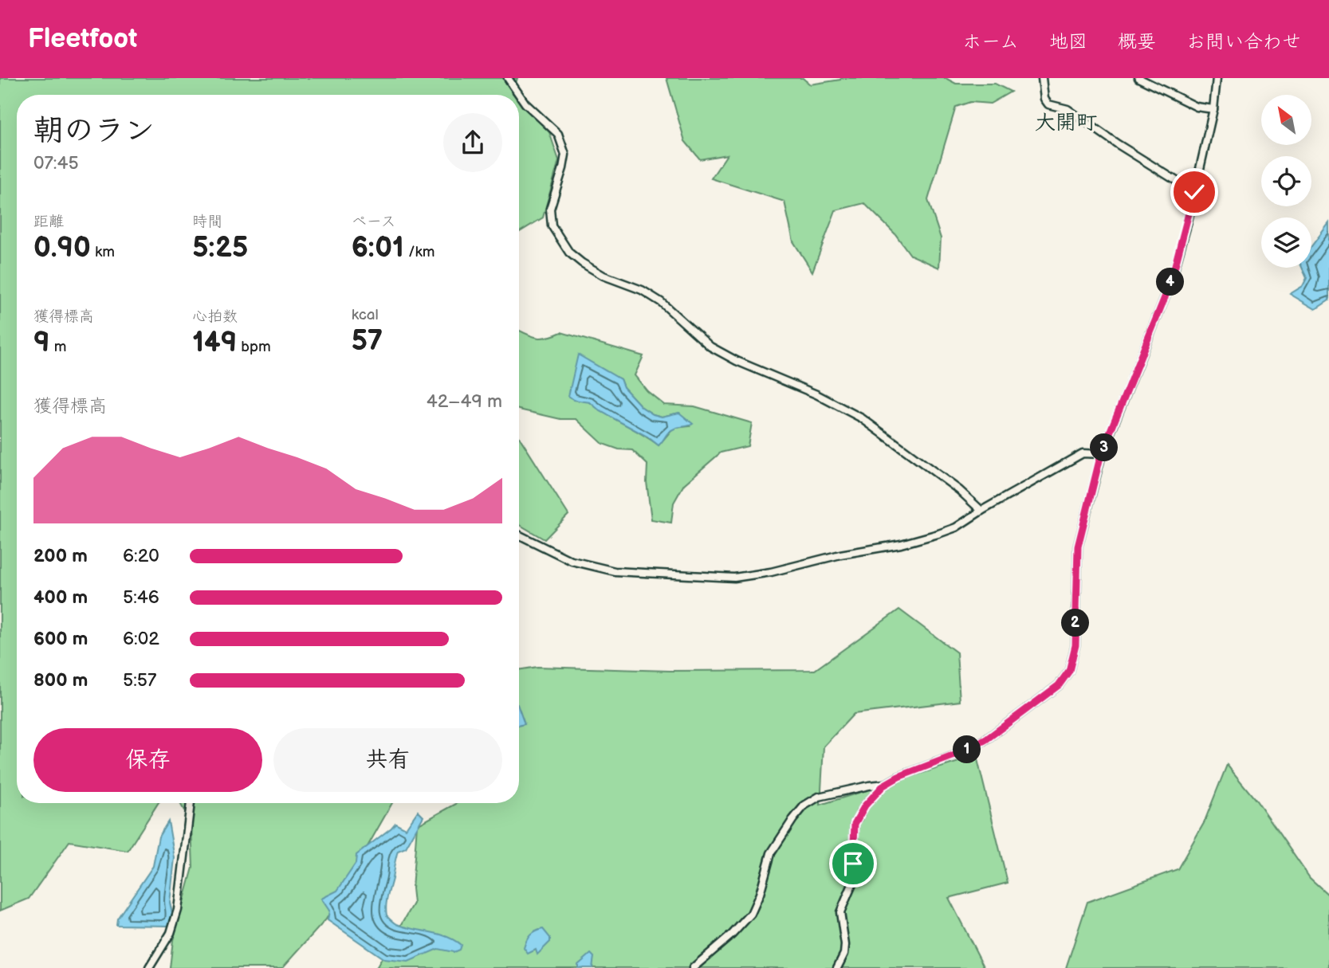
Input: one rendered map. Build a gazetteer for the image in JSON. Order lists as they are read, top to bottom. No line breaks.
{"districts":["大開町"],"north":"top left","page":{"header":"Fleetfoot","nav":["ホーム","地図","概要","お問い合わせ"],"heading":["朝のラン","07:45"],"stats":[["距離","0.90 km"],["時間","5:25"],["ペース","6:01 /km"],["獲得標高","9 m"],["心拍数","149 bpm"],["kcal","57"]],"pins":["4","3","2","1"],"chart":["獲得標高","42–49 m"],"list":[{"name":"200 m","note":"6:20"},{"name":"400 m","note":"5:46"},{"name":"600 m","note":"6:02"},{"name":"800 m","note":"5:57"}],"buttons":["保存","共有"]}}
